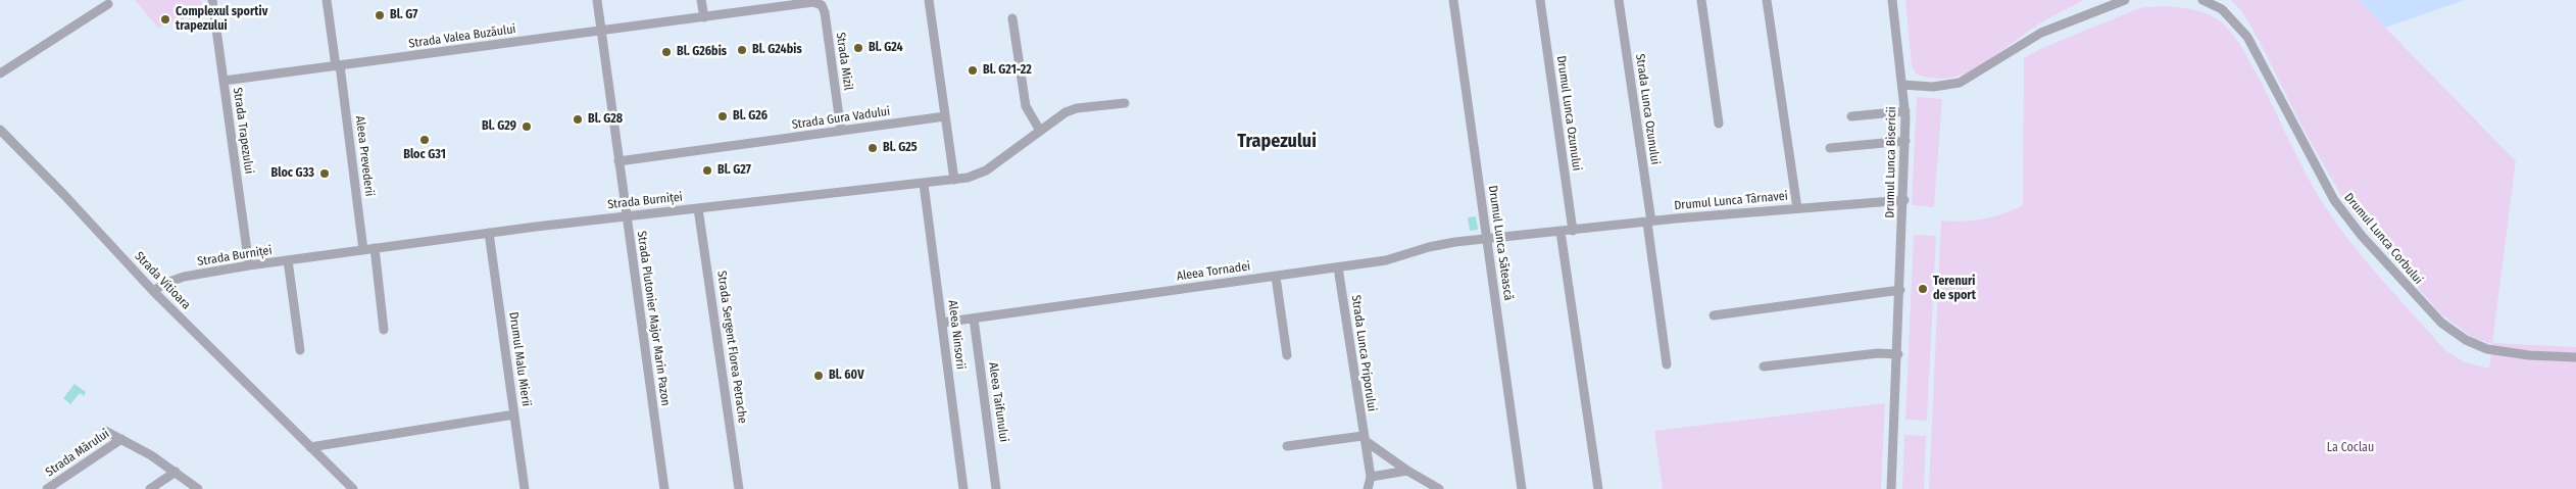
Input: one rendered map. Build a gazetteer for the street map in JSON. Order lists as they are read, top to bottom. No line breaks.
{"streets":{"street":["Strada Valea Buzăului","Strada Mizil","Strada Lunca Ozunului","Drumul Lunca Ozunului","Strada Gura Vadului","Strada Trapezului","Aleea Prevederii","Drumul Lunca Bisericii","Strada Burniței","Drumul Lunca Târnavei","Drumul Lunca Corbului","Drumul Lunca Sătească","Aleea Tornadei","Strada Vitioara","Strada Plutonier Major Marin Pazon","Aleea Ninsorii","Strada Sergent Florea Petrache","Strada Lunca Priporului","Drumul Malu Mierii","Aleea Taifunului","Strada Mărului"]},"crossings":[["Strada Valea Buzăului","Strada Mizil"],["Strada Valea Buzăului","Strada Trapezului"],["Strada Valea Buzăului","Aleea Prevederii"],["Strada Valea Buzăului","Strada Plutonier Major Marin Pazon"],["Strada Mizil","Strada Gura Vadului"],["Strada Lunca Ozunului","Drumul Lunca Târnavei"],["Drumul Lunca Ozunului","Drumul Lunca Târnavei"],["Strada Gura Vadului","Strada Plutonier Major Marin Pazon"],["Strada Trapezului","Strada Burniței"],["Aleea Prevederii","Strada Burniței"],["Drumul Lunca Bisericii","Drumul Lunca Târnavei"],["Strada Burniței","Strada Vitioara"],["Strada Burniței","Strada Plutonier Major Marin Pazon"],["Strada Burniței","Aleea Ninsorii"],["Strada Burniței","Strada Sergent Florea Petrache"],["Strada Burniței","Drumul Malu Mierii"],["Drumul Lunca Târnavei","Drumul Lunca Sătească"],["Drumul Lunca Târnavei","Aleea Tornadei"],["Drumul Lunca Sătească","Aleea Tornadei"],["Aleea Tornadei","Aleea Ninsorii"],["Aleea Tornadei","Strada Lunca Priporului"],["Aleea Tornadei","Aleea Taifunului"]],"districts":["Trapezului"],"parks":["La Coclau"],"places":["Bl. G7","Complexul sportiv trapezului","Bl. G24","Bl. G24bis","Bl. G26bis","Bl. G21-22","Bl. G26","Bl. G28","Bl. G29","Bloc G31","Bl. G25","Bl. G27","Bloc G33","Terenuri de sport","Bl. 60V"]}
